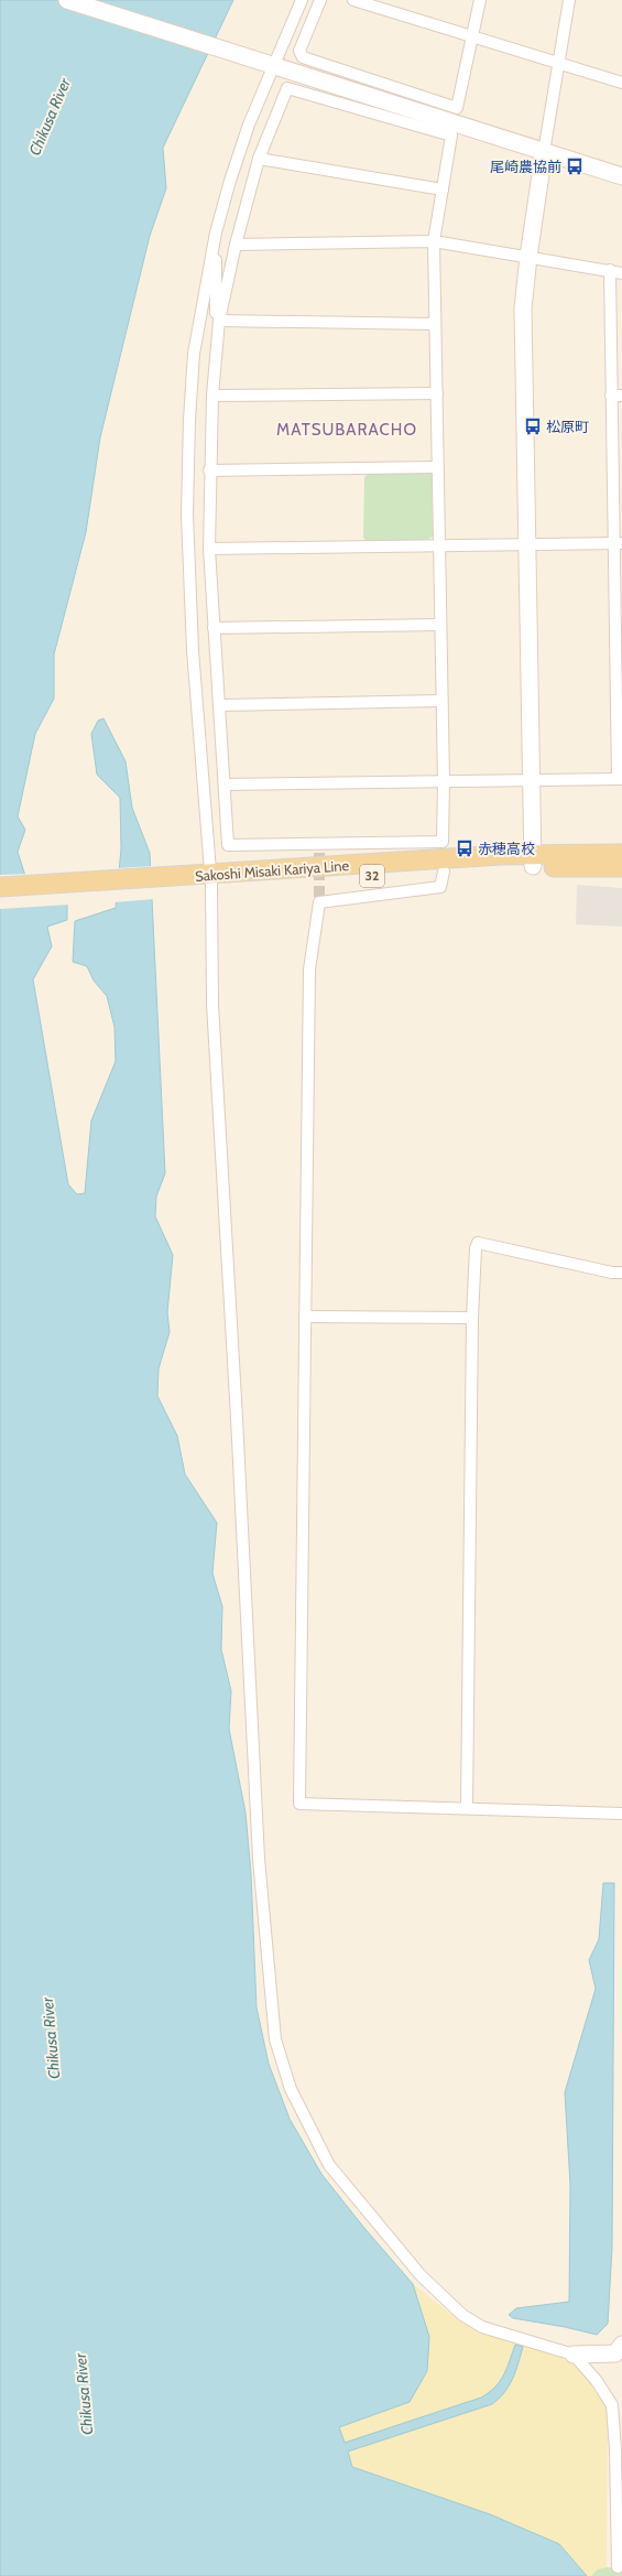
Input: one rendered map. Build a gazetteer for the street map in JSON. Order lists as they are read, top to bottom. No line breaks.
{"streets":{"main road":["Sakoshi Misaki Kariya Line","32"]},"districts":["MATSUBARACHO"],"water":["Chikusa River"],"places":{"bus stop":["尾崎農協前","松原町","赤穂高校"]}}
